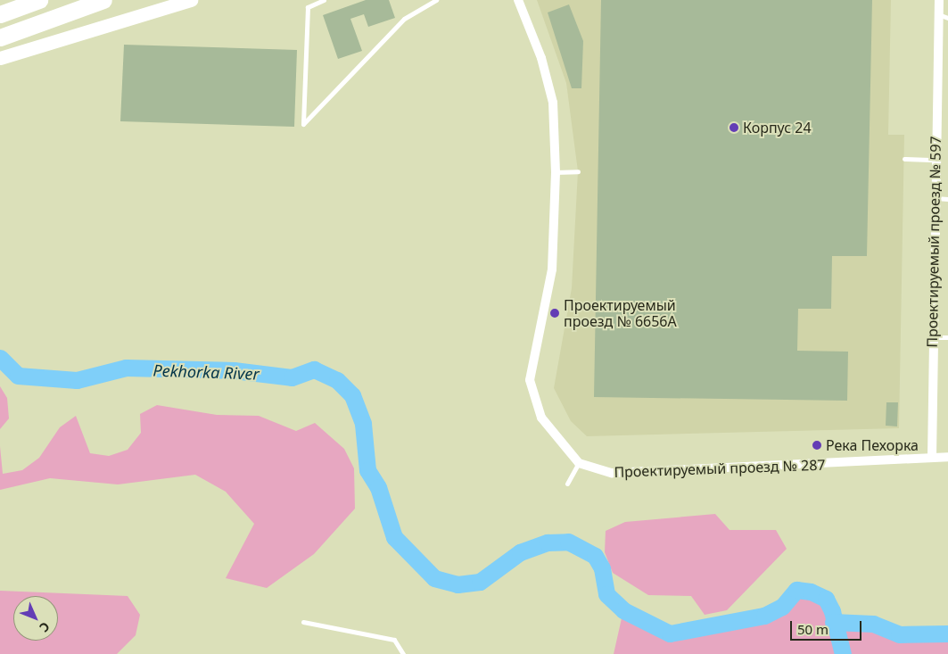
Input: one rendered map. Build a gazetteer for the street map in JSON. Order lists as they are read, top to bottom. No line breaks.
{"streets":{"street":["Проектируемый проезд № 597","Проектируемый проезд № 287"]},"crossings":[["Проектируемый проезд № 597","Проектируемый проезд № 287"]],"water":["Pekhorka River"],"places":["Корпус 24","Проектируемый проезд № 6656А","Река Пехорка"],"scale_bar":"50 m","north":"bottom right"}
